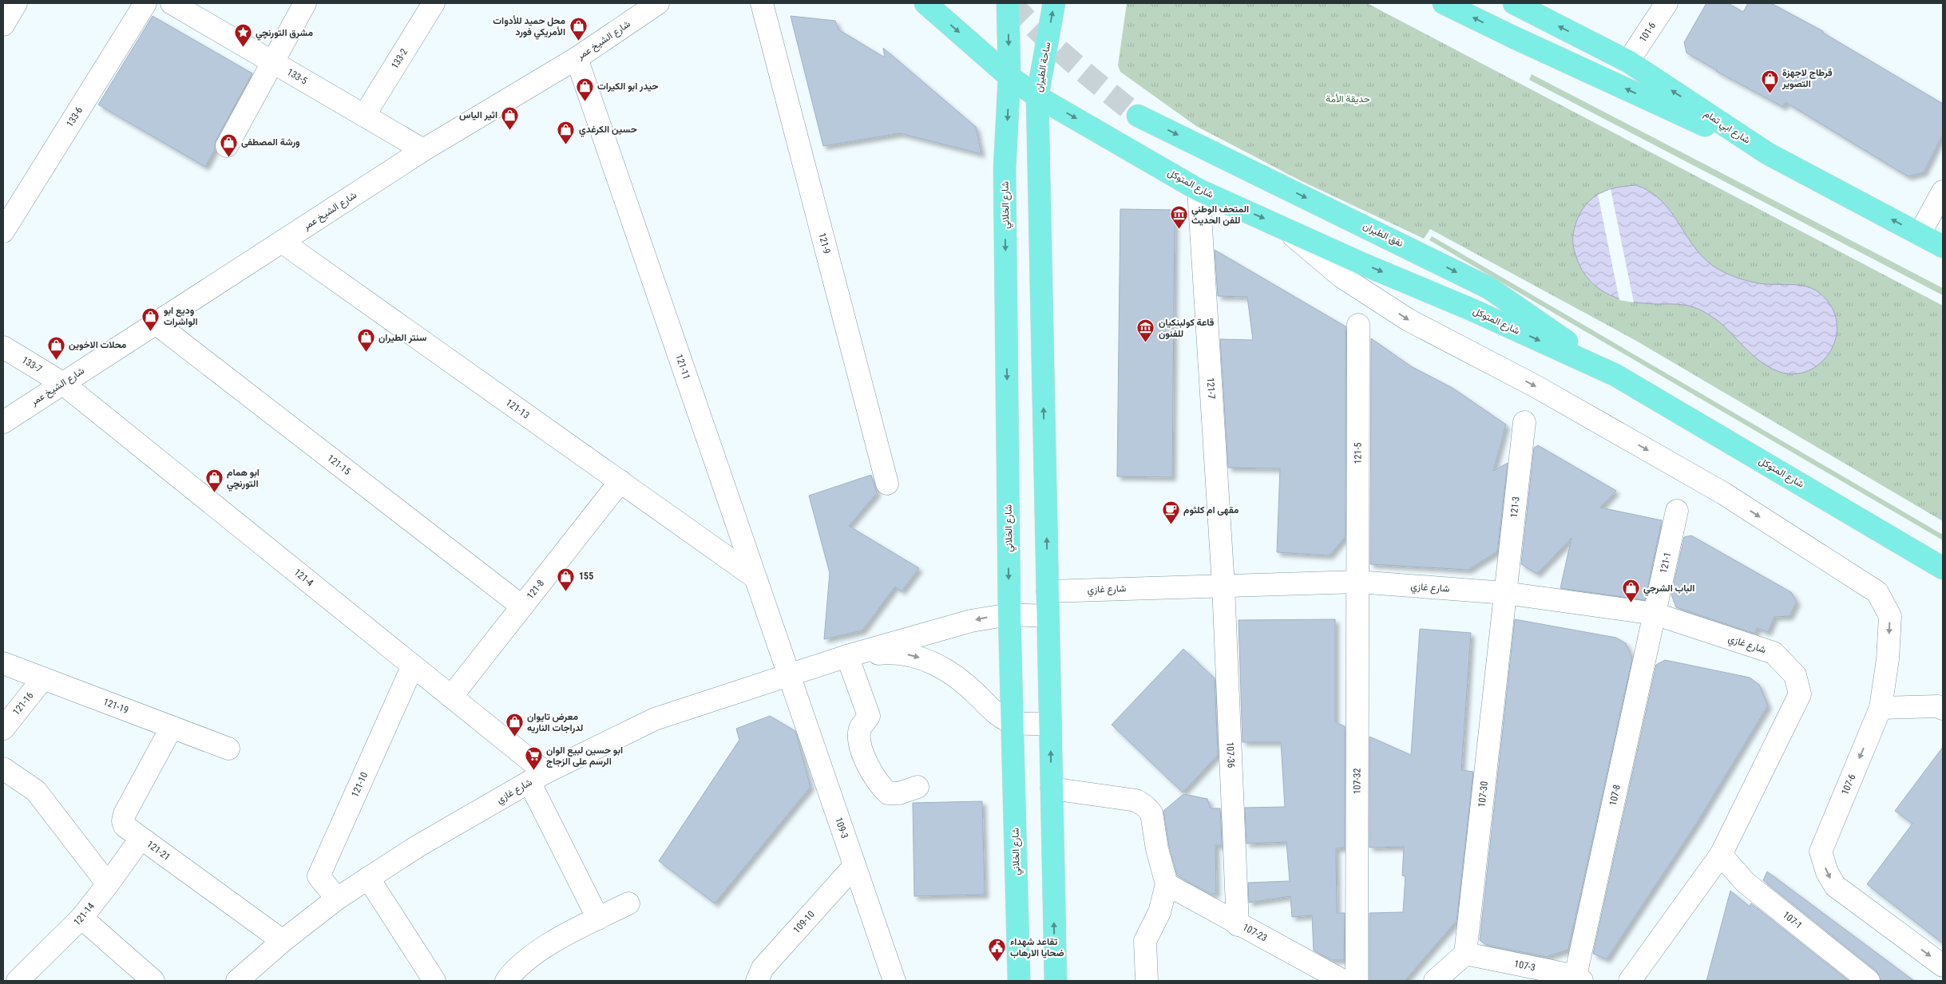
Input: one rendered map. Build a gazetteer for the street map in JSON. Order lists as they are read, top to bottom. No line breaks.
{"streets":{"main road":["ساحة الطيران","شارع ابي تمام","شارع المتوكل","شارع الخلاني","نفق الطيران"],"street":["101-6","شارع الشيخ عمر","133-2","133-5","133-6","121-9","133-7","121-11","121-7","121-13","121-5","121-15","121-3","121-1","121-4","شارع غازي","121-8","121-16","121-19","107-36","107-32","121-10","107-6","107-30","107-8","109-3","121-21","121-14","107-1","109-10","107-23","107-3"]},"crossings":[["101-6","شارع ابي تمام"],["شارع الشيخ عمر","133-5"],["شارع الشيخ عمر","133-7"],["شارع الشيخ عمر","121-11"],["شارع الشيخ عمر","121-13"],["شارع الشيخ عمر","121-15"],["شارع الشيخ عمر","121-4"],["133-2","133-5"],["ساحة الطيران","شارع المتوكل"],["ساحة الطيران","شارع الخلاني"],["شارع المتوكل","نفق الطيران"],["شارع المتوكل","121-7"],["شارع المتوكل","107-6"],["شارع الخلاني","شارع غازي"],["133-7","121-4"],["121-11","121-13"],["121-11","شارع غازي"],["121-11","109-3"],["121-7","شارع غازي"],["121-7","107-36"],["121-13","121-8"],["121-5","شارع غازي"],["121-5","107-32"],["121-15","121-8"],["121-3","شارع غازي"],["121-3","107-30"],["121-1","شارع غازي"],["121-1","107-8"],["121-4","شارع غازي"],["121-4","121-8"],["121-4","121-10"],["شارع غازي","107-36"],["شارع غازي","107-32"],["شارع غازي","121-10"],["شارع غازي","107-30"],["شارع غازي","107-8"],["شارع غازي","109-3"],["شارع غازي","121-21"],["شارع غازي","107-1"],["121-16","121-19"],["121-19","121-21"],["107-36","107-23"],["107-30","107-3"],["107-8","107-3"],["109-3","109-10"],["121-21","121-14"]],"one_way":["شارع المتوكل","نفق الطيران","107-6"],"parks":["حديقة الأمة"],"places":{"shop":["محل حميد للأدوات الأمريكي فورد","قرطاج لاجهزة التصوير","حيدر ابو الكيرات","اثير الياس","حسين الكرغدي","ورشة المصطفى","وديع ابو الواشرات","سنتر الطيران","محلات الاخوين","ابو همام التورنچي","155","الباب الشرجي","معرض تايوان لدراجات الناريه"],"place":["مشرق التورنچي"],"museum":["المتحف الوطني للفن الحديث","قاعة كولبنكيان للفنون"],"cafe":["مقهى ام كلثوم"],"supermarket":["ابو حسين لبيع الوان الرسم على الزجاج"],"public building":["تقاعد شهداء ضحايا الارهاب"]}}
